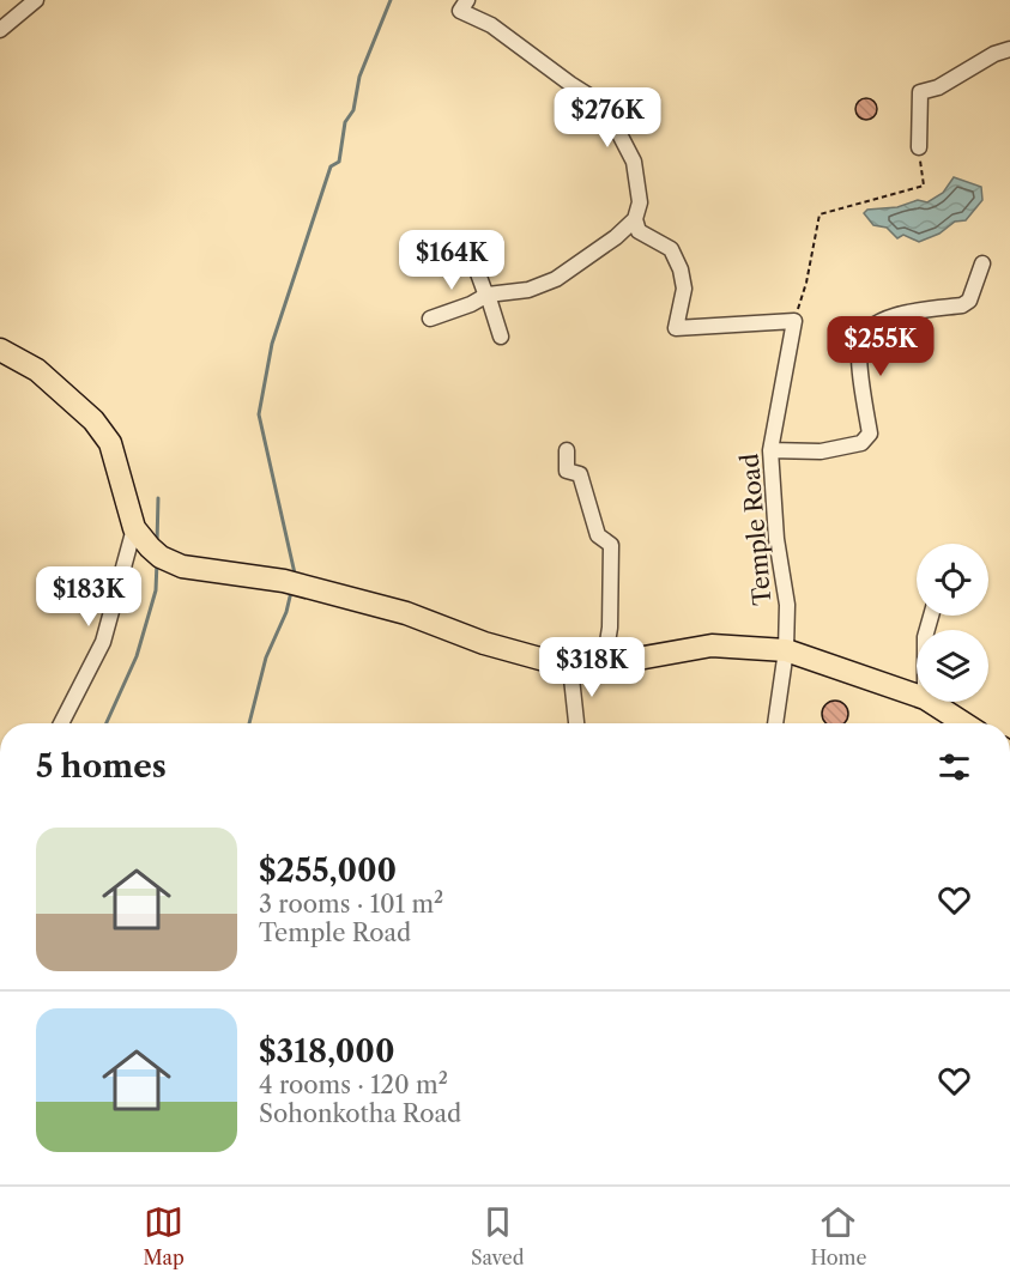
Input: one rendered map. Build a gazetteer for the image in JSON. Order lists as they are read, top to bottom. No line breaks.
{"streets":{"street":["Temple Road"]},"page":{"price":["$276K","$164K","$255K","$183K","$318K"],"heading":"5 homes","list":[{"name":"$255,000","note":"3 rooms · 101 m² · Temple Road"},{"name":"$318,000","note":"4 rooms · 120 m² · Sohonkotha Road"}],"tabs":["Map","Saved","Home"]}}
